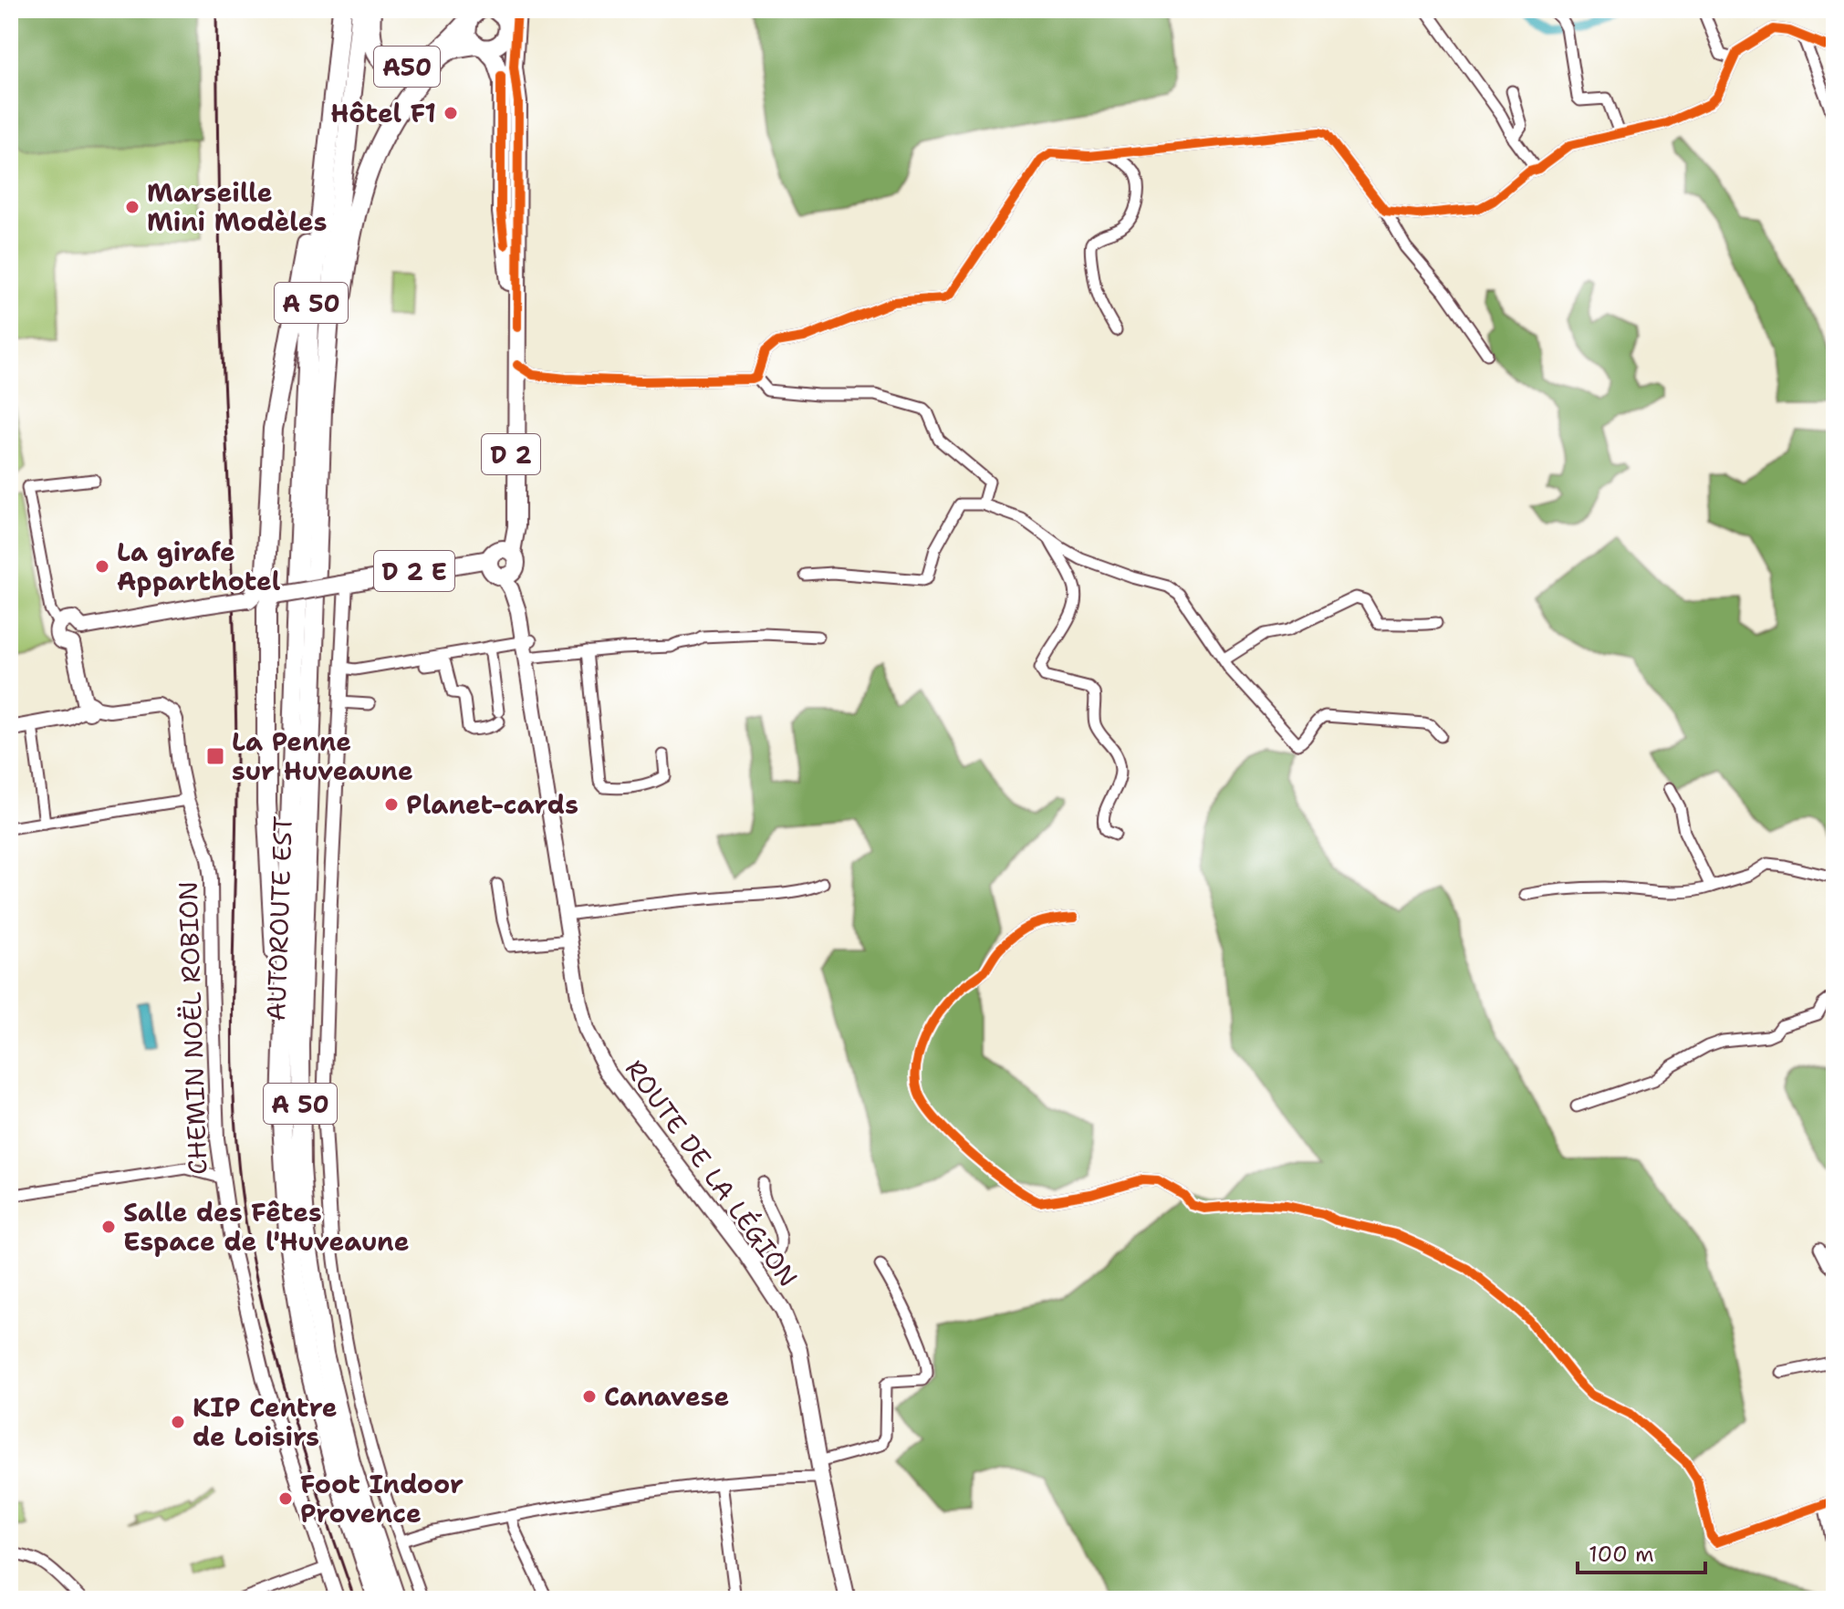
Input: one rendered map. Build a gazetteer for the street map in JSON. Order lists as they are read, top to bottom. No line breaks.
{"streets":{"highway":["A50","A 50","AUTOROUTE EST"],"main road":["D 2","D 2 E","ROUTE DE LA LÉGION"],"street":["CHEMIN NOËL ROBION"]},"crossings":[["D 2","D 2 E"]],"places":{"other":["Hôtel F1","Marseille Mini Modèles","La girafe Apparthotel","Planet-cards","Salle des Fêtes Espace de l'Huveaune","Canavese","KIP Centre de Loisirs","Foot Indoor Provence"],"transit":["La Penne sur Huveaune"]},"scale_bar":"100 m"}
